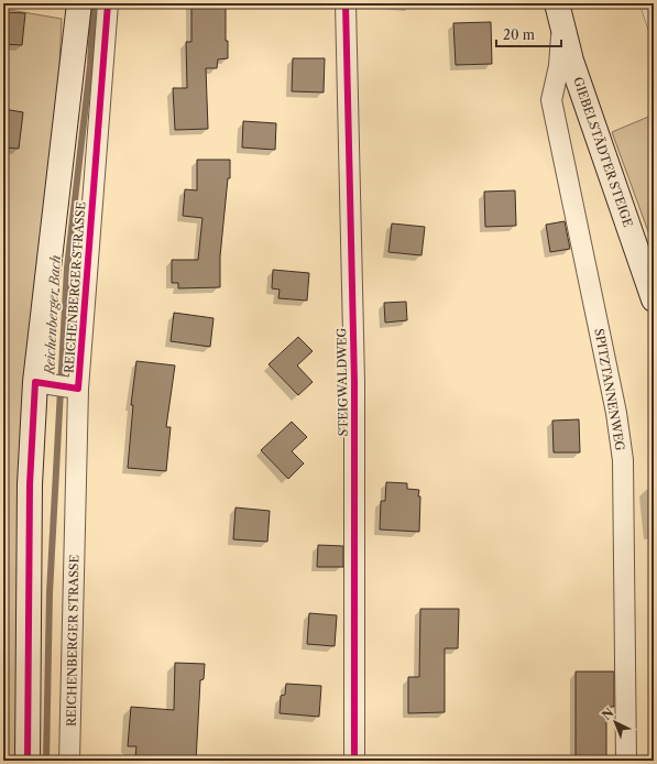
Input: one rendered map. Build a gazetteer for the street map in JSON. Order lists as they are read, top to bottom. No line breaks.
{"streets":{"main road":["GIEBELSTÄDTER STEIGE","REICHENBERGER STRASSE"],"street":["STEIGWALDWEG","SPITZTANNENWEG"]},"crossings":[["GIEBELSTÄDTER STEIGE","SPITZTANNENWEG"]],"water":["Reichenberger Bach"],"scale_bar":"20 m","north":"top left"}
